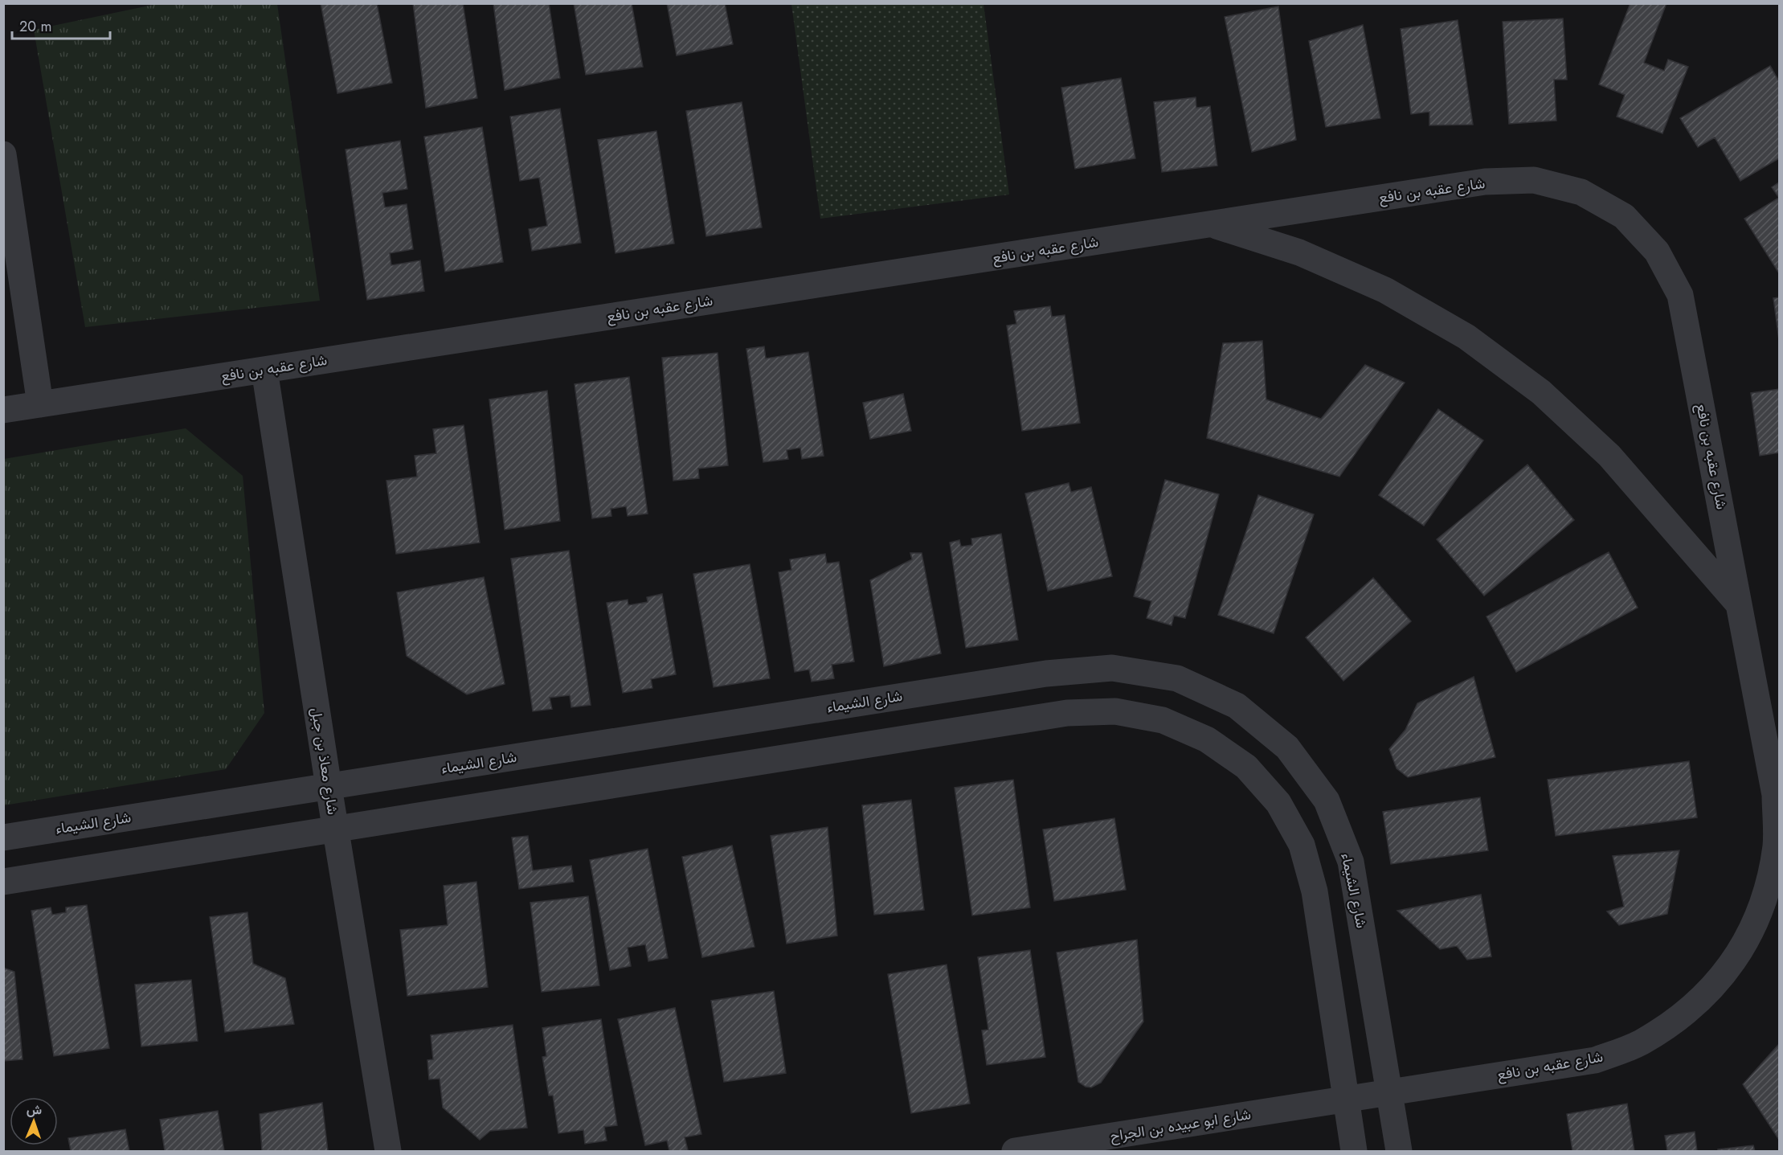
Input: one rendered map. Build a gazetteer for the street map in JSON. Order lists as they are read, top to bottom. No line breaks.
{"streets":{"street":["شارع عقبه بن نافع","شارع الشيماء","شارع معاذ بن جبل","شارع ابو عبيده بن الجراح"]},"crossings":[["شارع عقبه بن نافع","شارع الشيماء"],["شارع عقبه بن نافع","شارع معاذ بن جبل"],["شارع عقبه بن نافع","شارع ابو عبيده بن الجراح"],["شارع الشيماء","شارع معاذ بن جبل"]],"scale_bar":"20 m","north":"top"}
